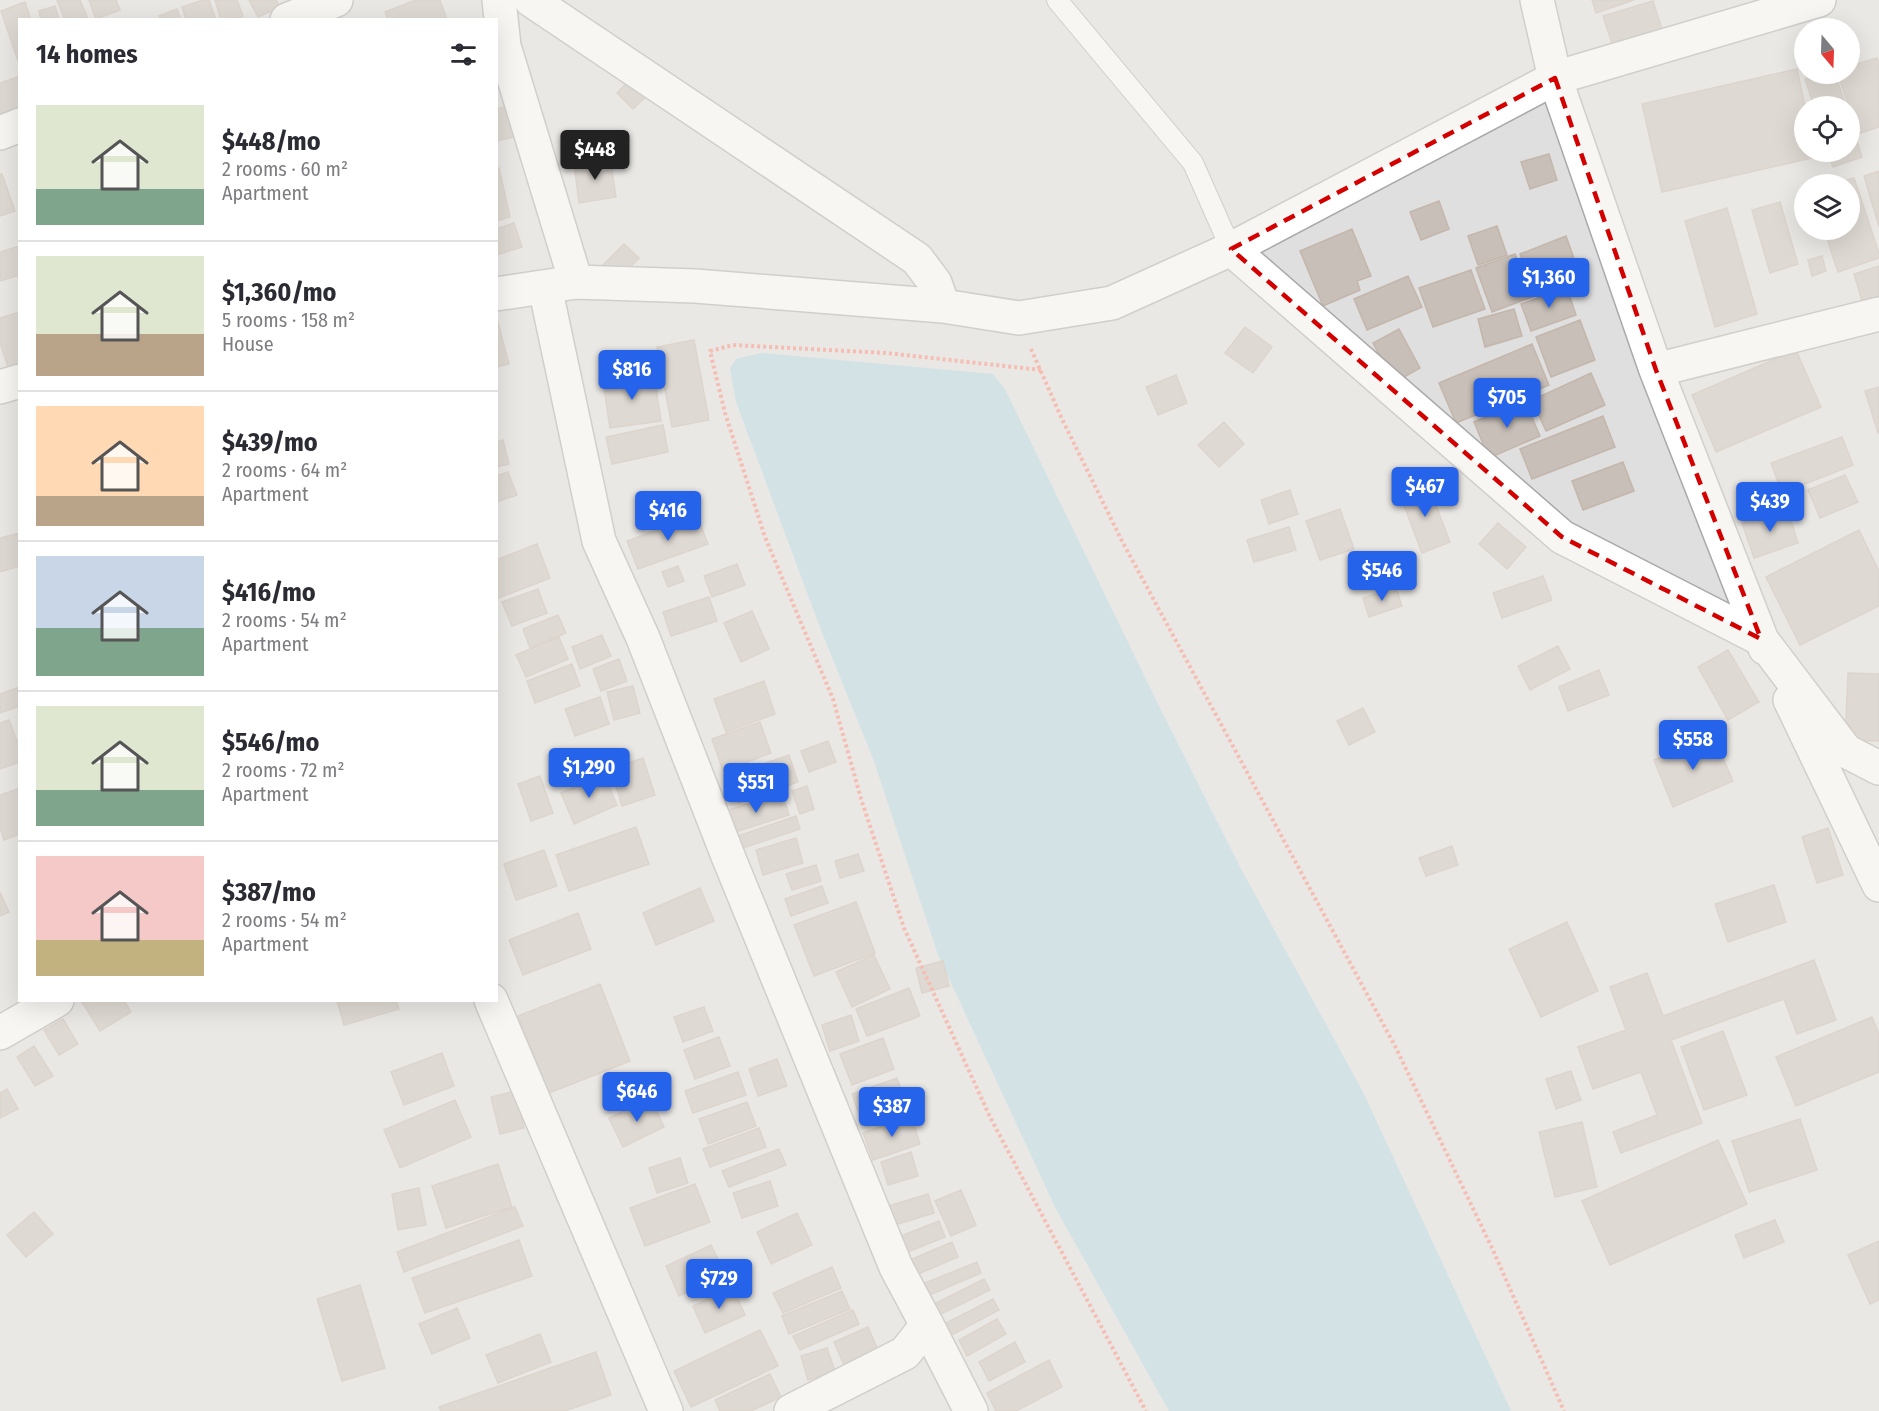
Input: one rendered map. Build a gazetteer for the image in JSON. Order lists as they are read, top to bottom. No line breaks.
{"north":"bottom","page":{"heading":"14 homes","list":[{"name":"$448/mo","note":"2 rooms · 60 m² · Apartment"},{"name":"$1,360/mo","note":"5 rooms · 158 m² · House"},{"name":"$439/mo","note":"2 rooms · 64 m² · Apartment"},{"name":"$416/mo","note":"2 rooms · 54 m² · Apartment"},{"name":"$546/mo","note":"2 rooms · 72 m² · Apartment"},{"name":"$387/mo","note":"2 rooms · 54 m² · Apartment"}],"price":["$448","$1,360","$816","$705","$467","$439","$416","$546","$558","$1,290","$551","$646","$387","$729"]}}
